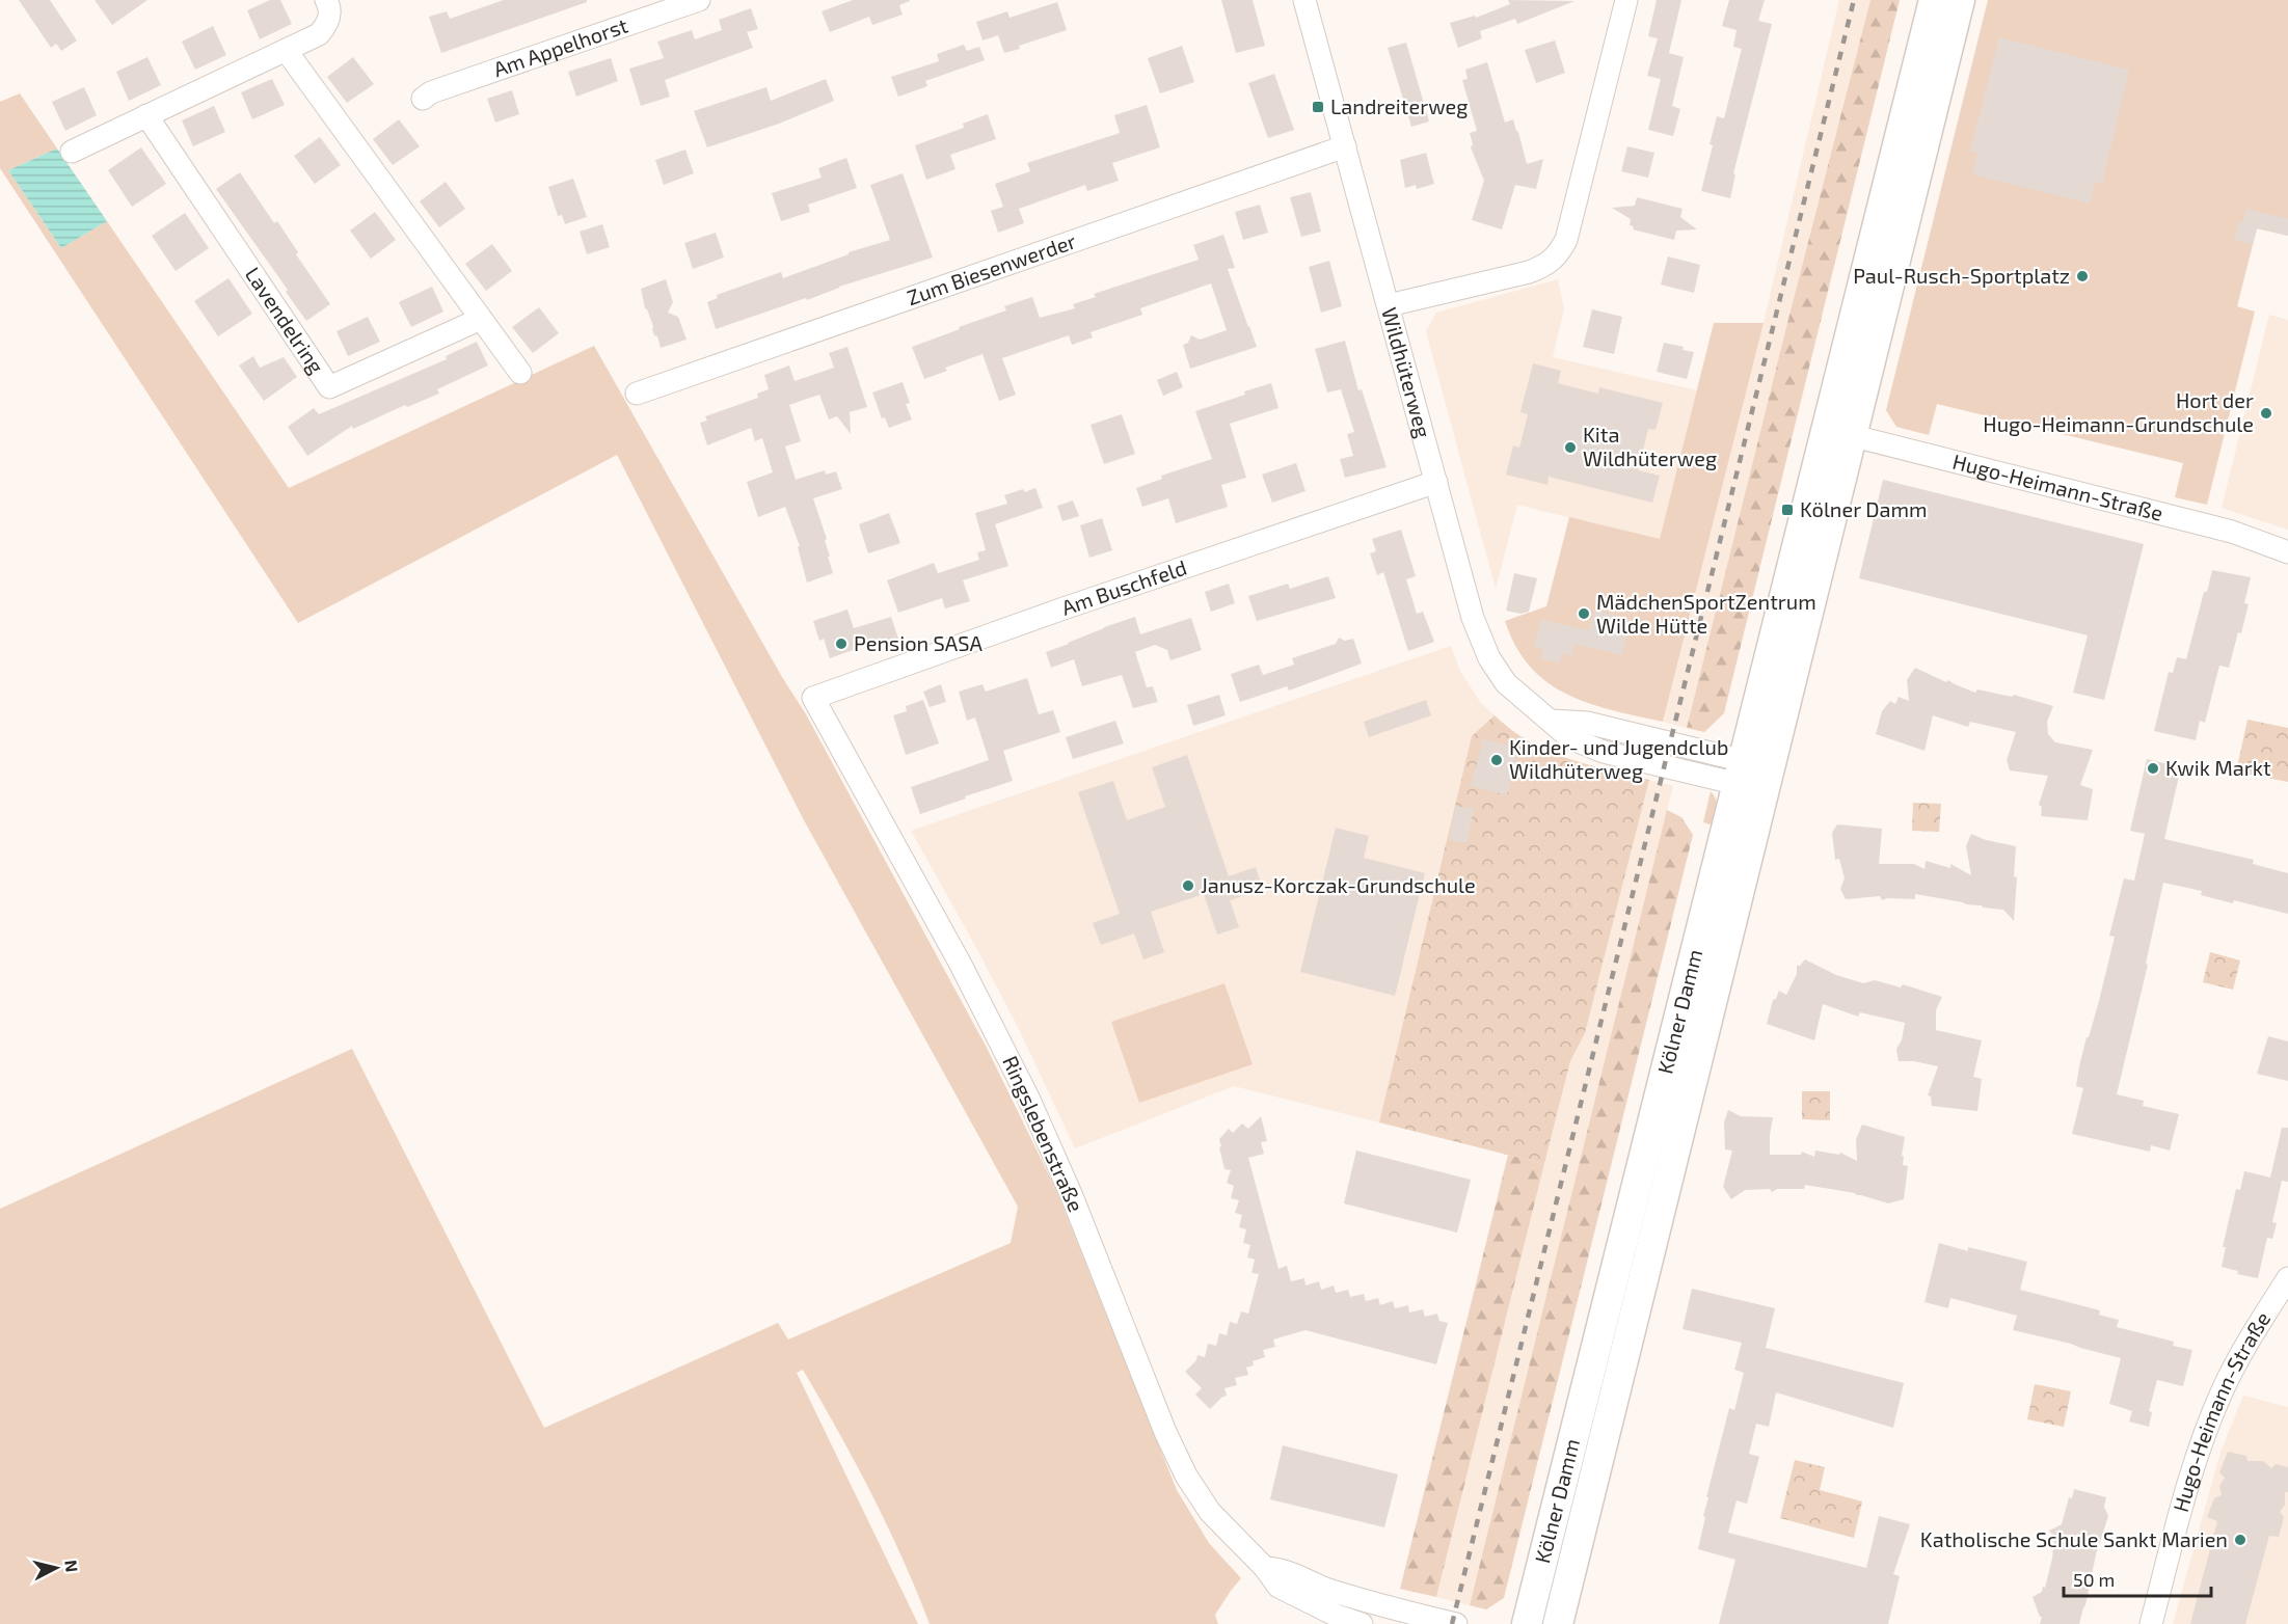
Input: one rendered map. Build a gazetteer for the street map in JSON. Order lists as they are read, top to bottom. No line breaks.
{"streets":{"street":["Am Appelhorst","Zum Biesenwerder","Lavendelring","Wildhüterweg","Hugo-Heimann-Straße","Am Buschfeld","Kölner Damm","Ringslebenstraße"]},"crossings":[["Zum Biesenwerder","Wildhüterweg"],["Wildhüterweg","Am Buschfeld"],["Wildhüterweg","Kölner Damm"],["Hugo-Heimann-Straße","Kölner Damm"],["Am Buschfeld","Ringslebenstraße"]],"places":{"transit":["Landreiterweg","Kölner Damm"],"other":["Paul-Rusch-Sportplatz","Hort der Hugo-Heimann-Grundschule","Kita Wildhüterweg","MädchenSportZentrum Wilde Hütte","Pension SASA","Kinder- und Jugendclub Wildhüterweg","Kwik Markt","Janusz-Korczak-Grundschule","Katholische Schule Sankt Marien"]},"scale_bar":"50 m","north":"right"}
